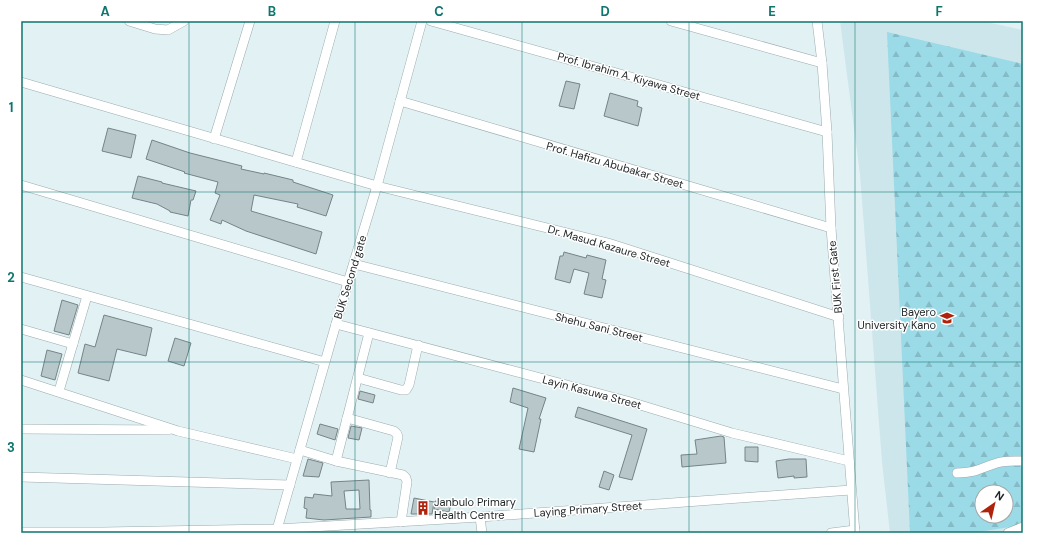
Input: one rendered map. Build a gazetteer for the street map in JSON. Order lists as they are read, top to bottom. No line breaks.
{"streets":{"street":["Prof. Ibrahim A. Kiyawa Street","Prof. Hafizu Abubakar Street","Dr. Masud Kazaure Street","BUK Second gate","BUK First Gate","Shehu Sani Street","Layin Kasuwa Street","Laying Primary Street"]},"crossings":[["Prof. Ibrahim A. Kiyawa Street","BUK First Gate"],["Prof. Hafizu Abubakar Street","BUK Second gate"],["Prof. Hafizu Abubakar Street","BUK First Gate"],["Dr. Masud Kazaure Street","BUK Second gate"],["Dr. Masud Kazaure Street","BUK First Gate"],["BUK Second gate","Shehu Sani Street"],["BUK Second gate","Layin Kasuwa Street"],["BUK Second gate","Laying Primary Street"],["BUK First Gate","Shehu Sani Street"],["BUK First Gate","Layin Kasuwa Street"],["BUK First Gate","Laying Primary Street"]],"places":{"school or university":["Bayero University Kano"],"building":["Janbulo Primary Health Centre"]},"north":"top right","grid":{"columns":["A","B","C","D","E","F"],"rows":["1","2","3"]}}
